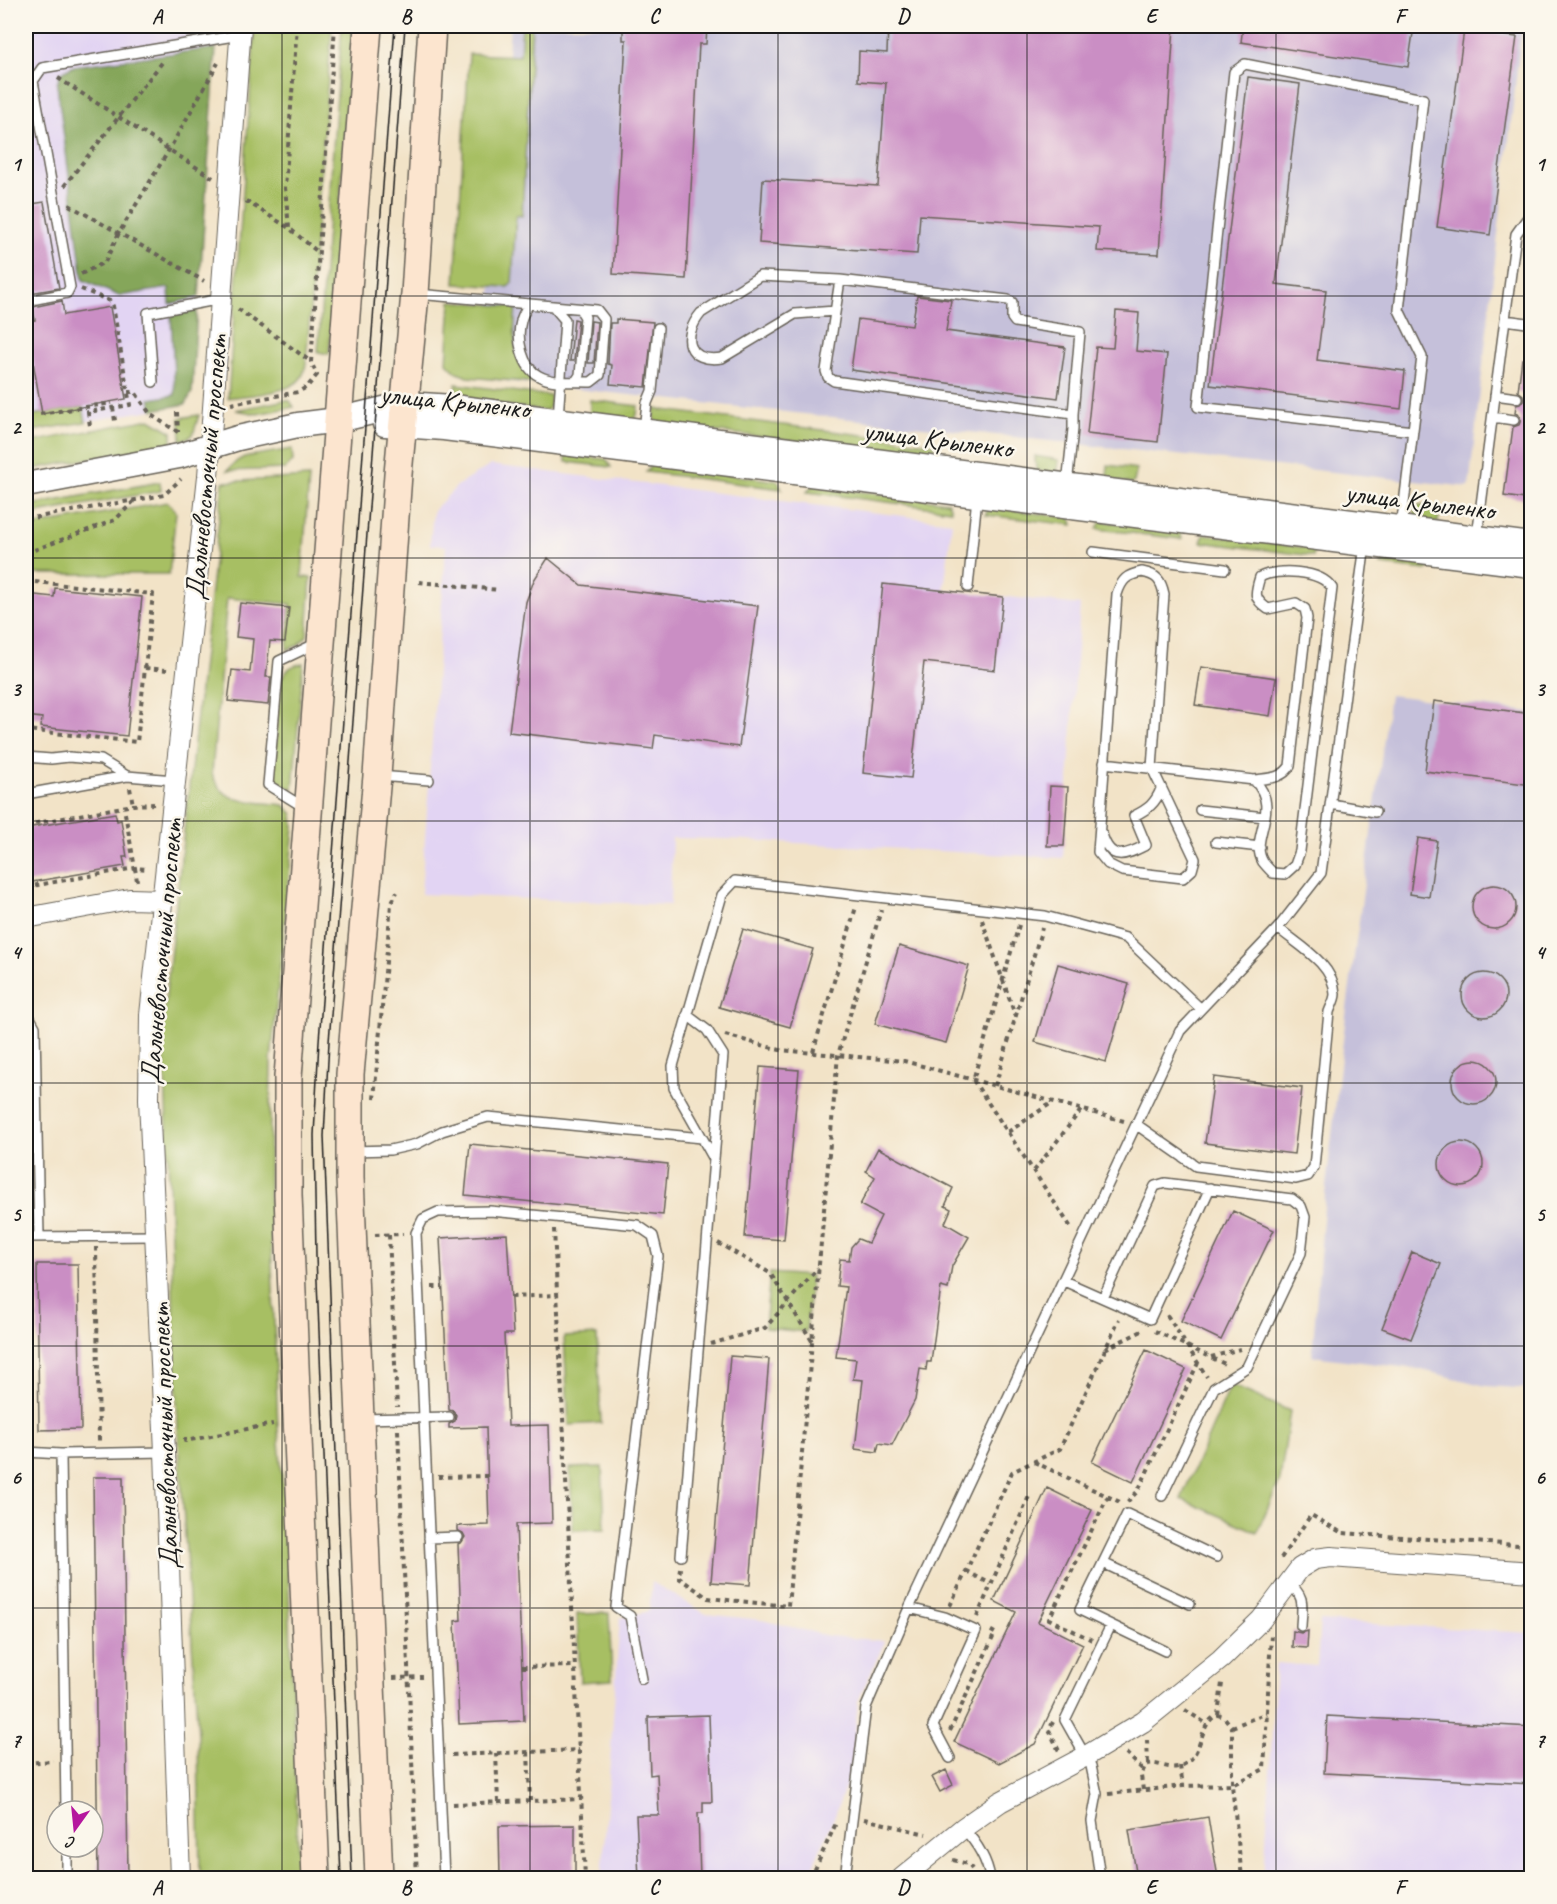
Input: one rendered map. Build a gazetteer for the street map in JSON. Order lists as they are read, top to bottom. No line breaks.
{"streets":{"street":["улица Крыленко","Дальневосточный проспект"]},"crossings":[["улица Крыленко","Дальневосточный проспект"]],"north":"bottom","grid":{"columns":["A","B","C","D","E","F"],"rows":["1","2","3","4","5","6","7"]}}
